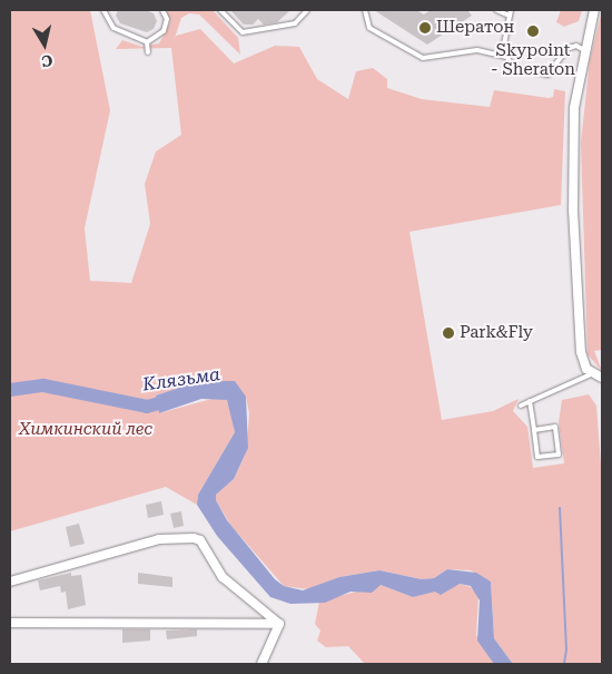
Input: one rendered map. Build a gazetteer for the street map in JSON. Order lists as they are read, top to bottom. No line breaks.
{"water":["Клязьма"],"parks":["Химкинский лес"],"places":["Шератон","Skypoint - Sheraton","Park&Fly"],"north":"bottom"}
